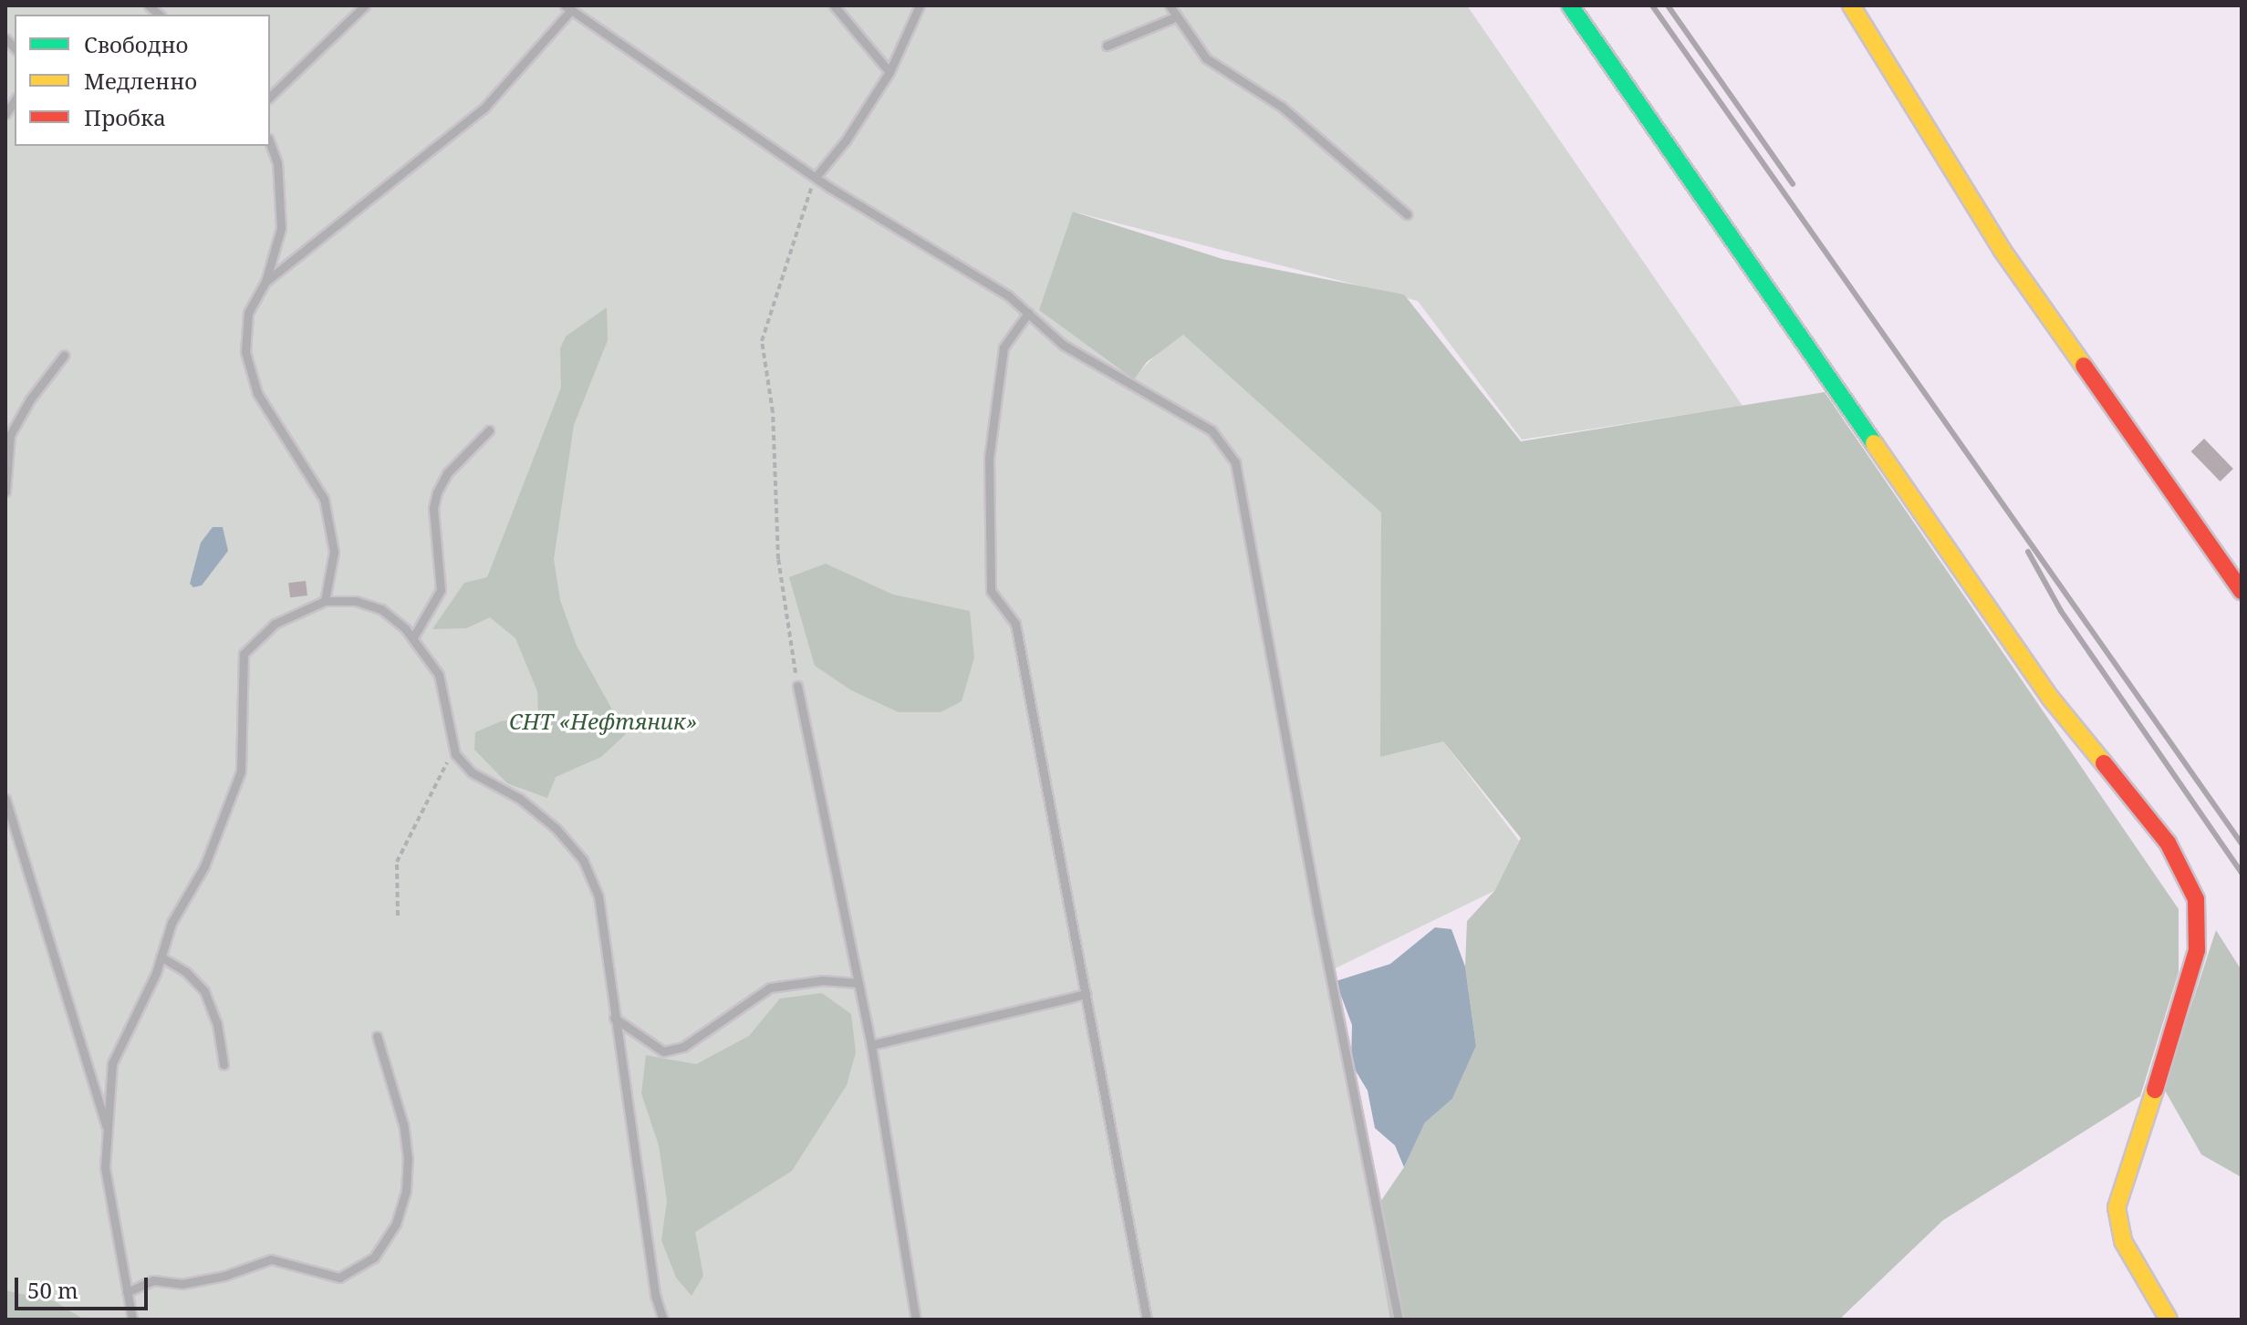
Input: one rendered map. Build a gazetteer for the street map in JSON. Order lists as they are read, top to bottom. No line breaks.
{"parks":["СНТ «Нефтяник»"],"legend":["Свободно","Медленно","Пробка"],"scale_bar":"50 m"}
